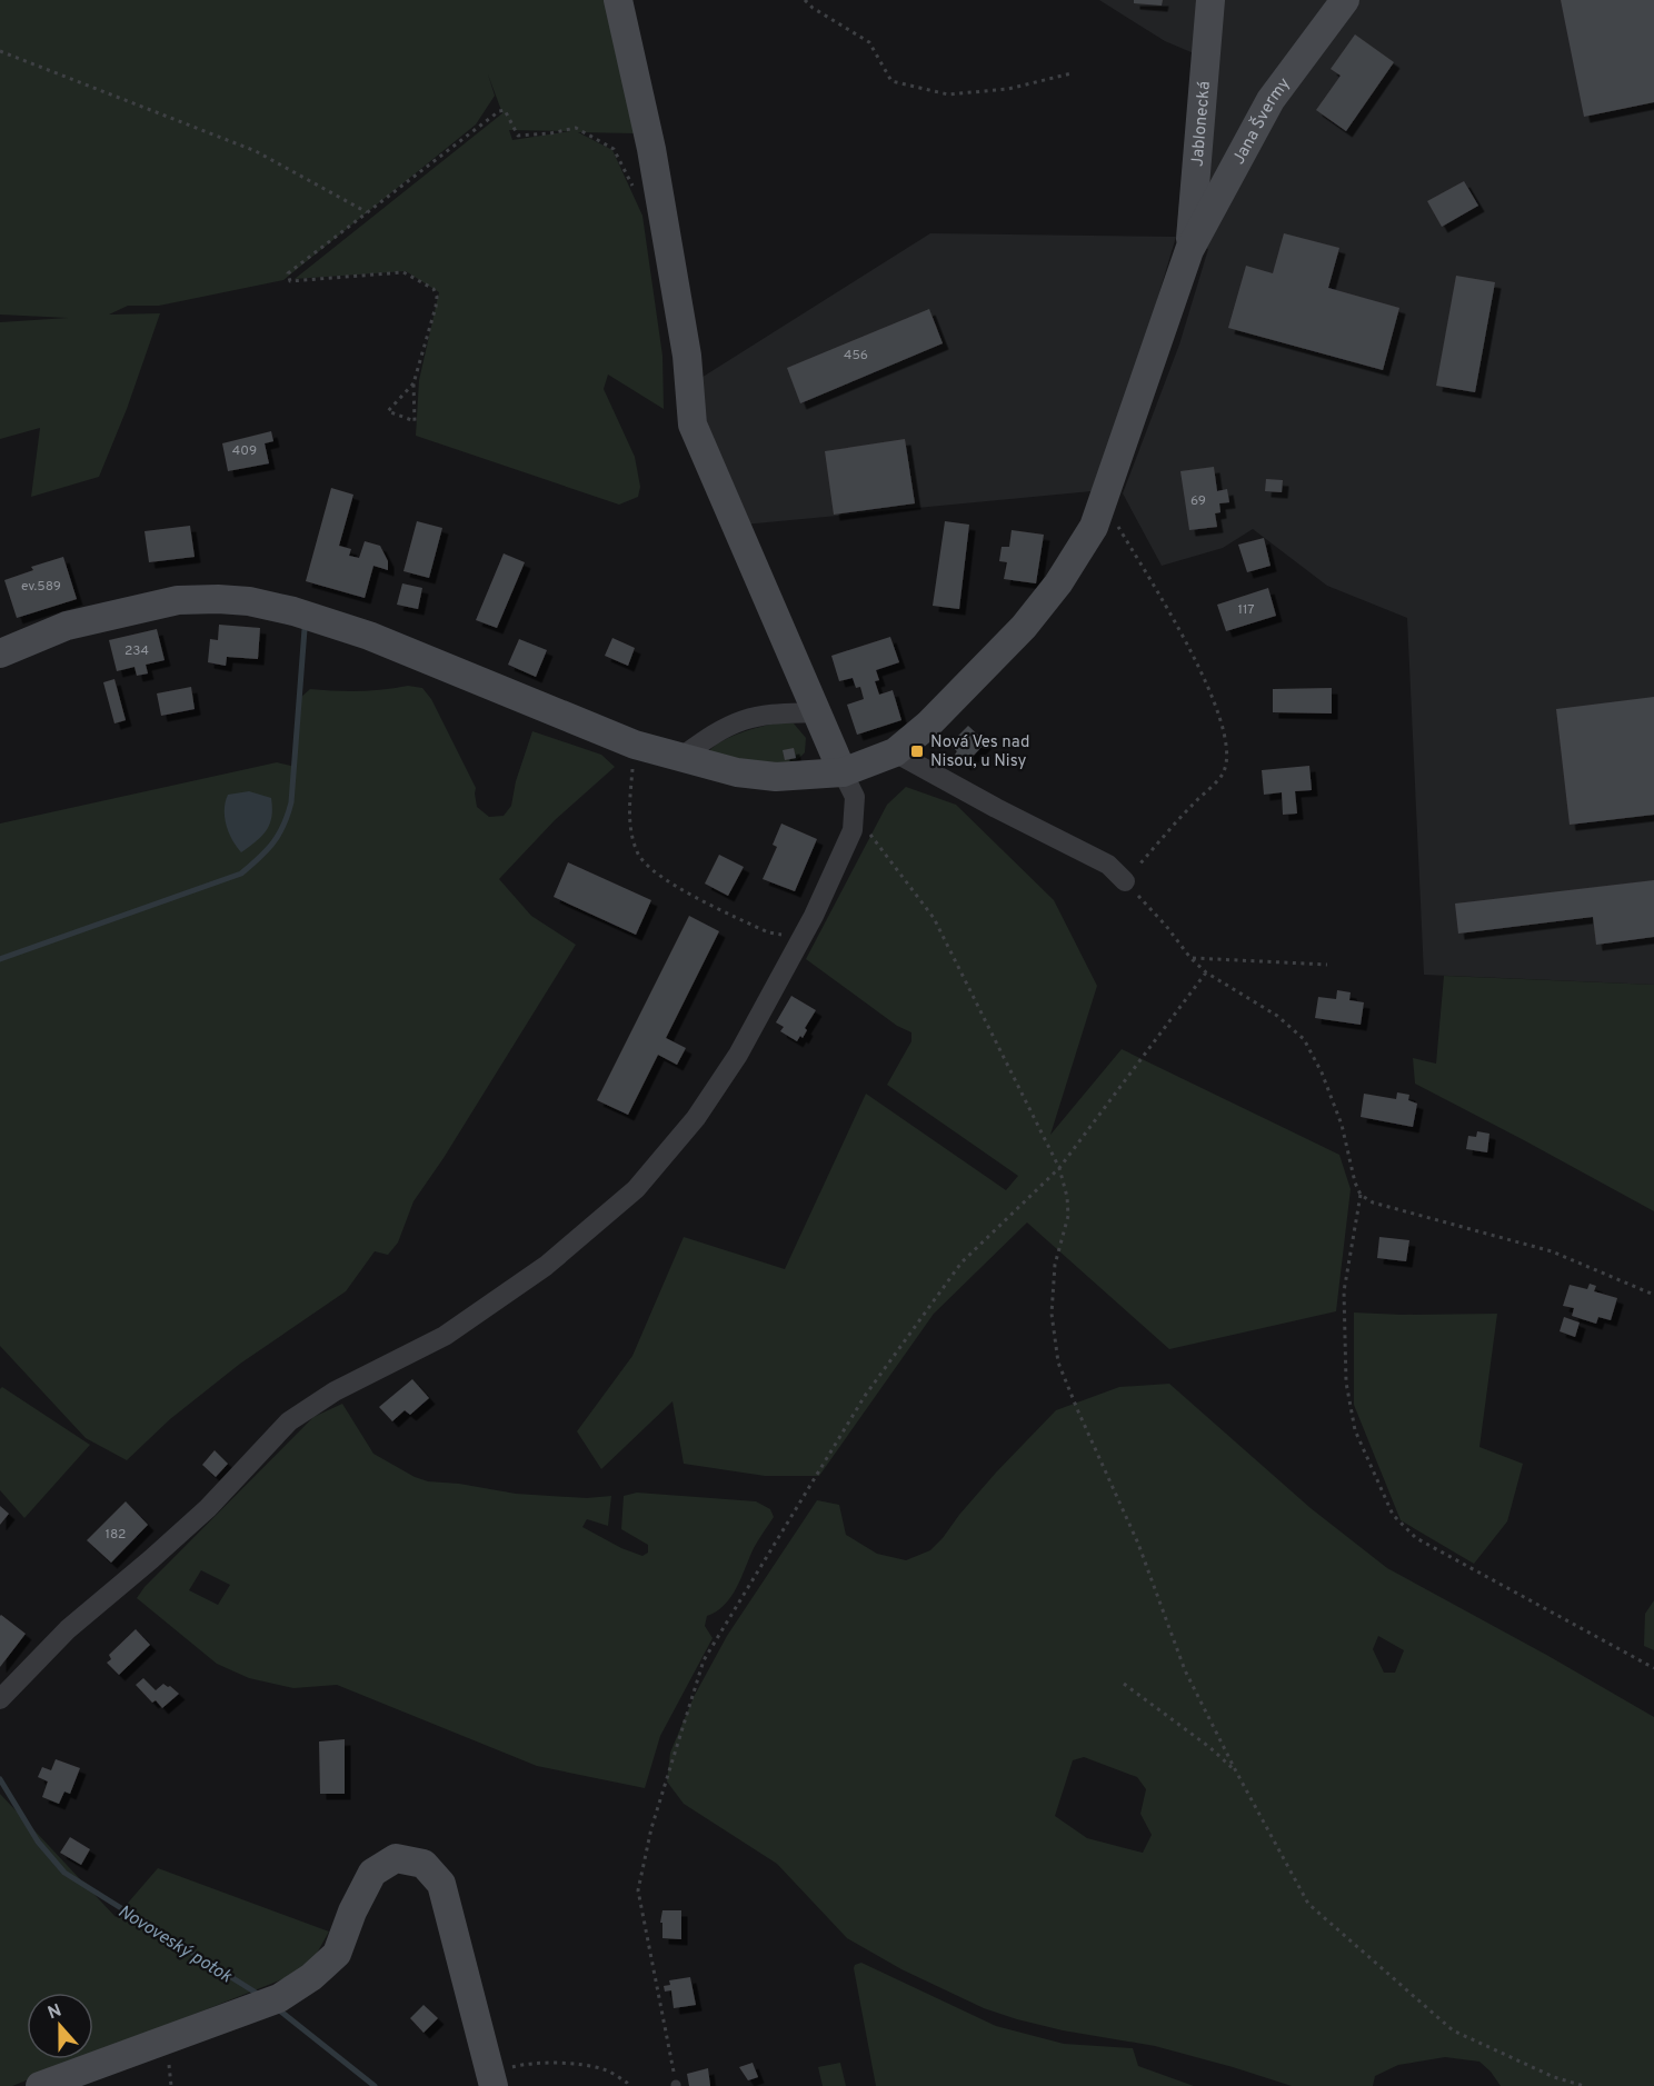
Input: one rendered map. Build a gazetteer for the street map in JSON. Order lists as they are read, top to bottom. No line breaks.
{"streets":{"street":["Jana Švermy","Jablonecká"]},"crossings":[["Jana Švermy","Jablonecká"]],"water":["Novoveský potok"],"places":{"transit":["Nová Ves nad Nisou, u Nisy"]},"house_numbers":["456","409","69","ev.589","117","234","182"],"north":"top"}
